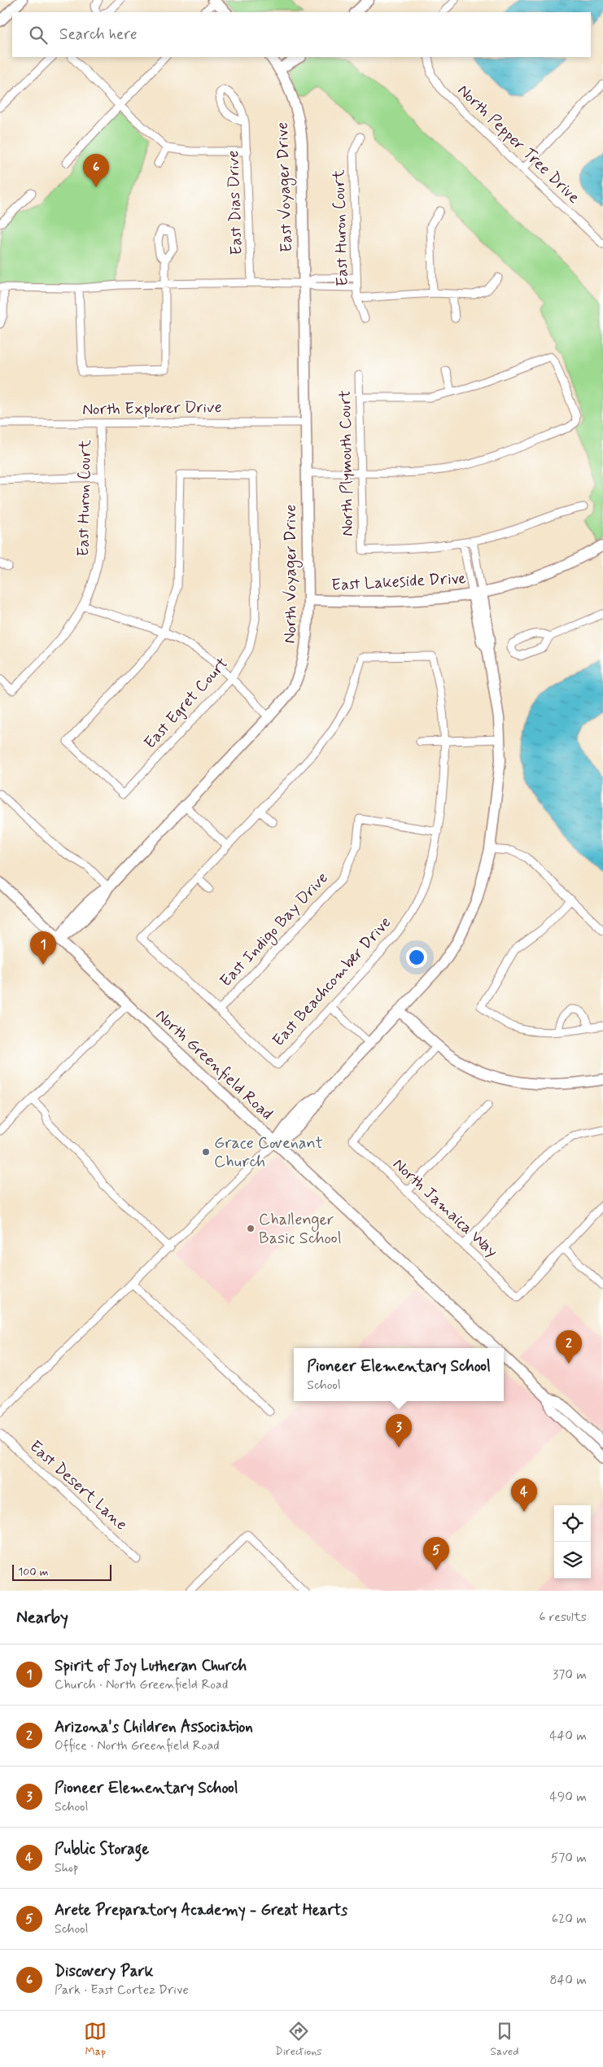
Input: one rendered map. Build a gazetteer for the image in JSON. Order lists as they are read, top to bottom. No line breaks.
{"streets":{"street":["North Pepper Tree Drive","East Voyager Drive","East Dias Drive","East Huron Court","North Explorer Drive","North Plymouth Court","North Voyager Drive","East Lakeside Drive","East Egret Court","East Indigo Bay Drive","East Beachcomber Drive","North Greenfield Road","North Jamaica Way","East Desert Lane"]},"crossings":[["East Voyager Drive","North Voyager Drive"],["East Huron Court","North Explorer Drive"],["North Explorer Drive","North Voyager Drive"],["North Voyager Drive","East Lakeside Drive"],["North Voyager Drive","North Greenfield Road"],["East Indigo Bay Drive","East Beachcomber Drive"]],"places":["Grace Covenant Church","Challenger Basic School"],"scale_bar":"100 m","page":{"search":"Search here","pins":["6","1","2","3","4","5"],"popup":["Pioneer Elementary School","School"],"scale":"100 m","heading":["Nearby","6 results"],"list":[{"mark":"1","name":"Spirit of Joy Lutheran Church","note":"Church · North Greenfield Road","value":"370 m"},{"mark":"2","name":"Arizona's Children Association","note":"Office · North Greenfield Road","value":"440 m"},{"mark":"3","name":"Pioneer Elementary School","note":"School","value":"490 m"},{"mark":"4","name":"Public Storage","note":"Shop","value":"570 m"},{"mark":"5","name":"Arete Preparatory Academy - Great Hearts","note":"School","value":"620 m"},{"mark":"6","name":"Discovery Park","note":"Park · East Cortez Drive","value":"840 m"}],"nav":["Map","Directions","Saved"]}}
